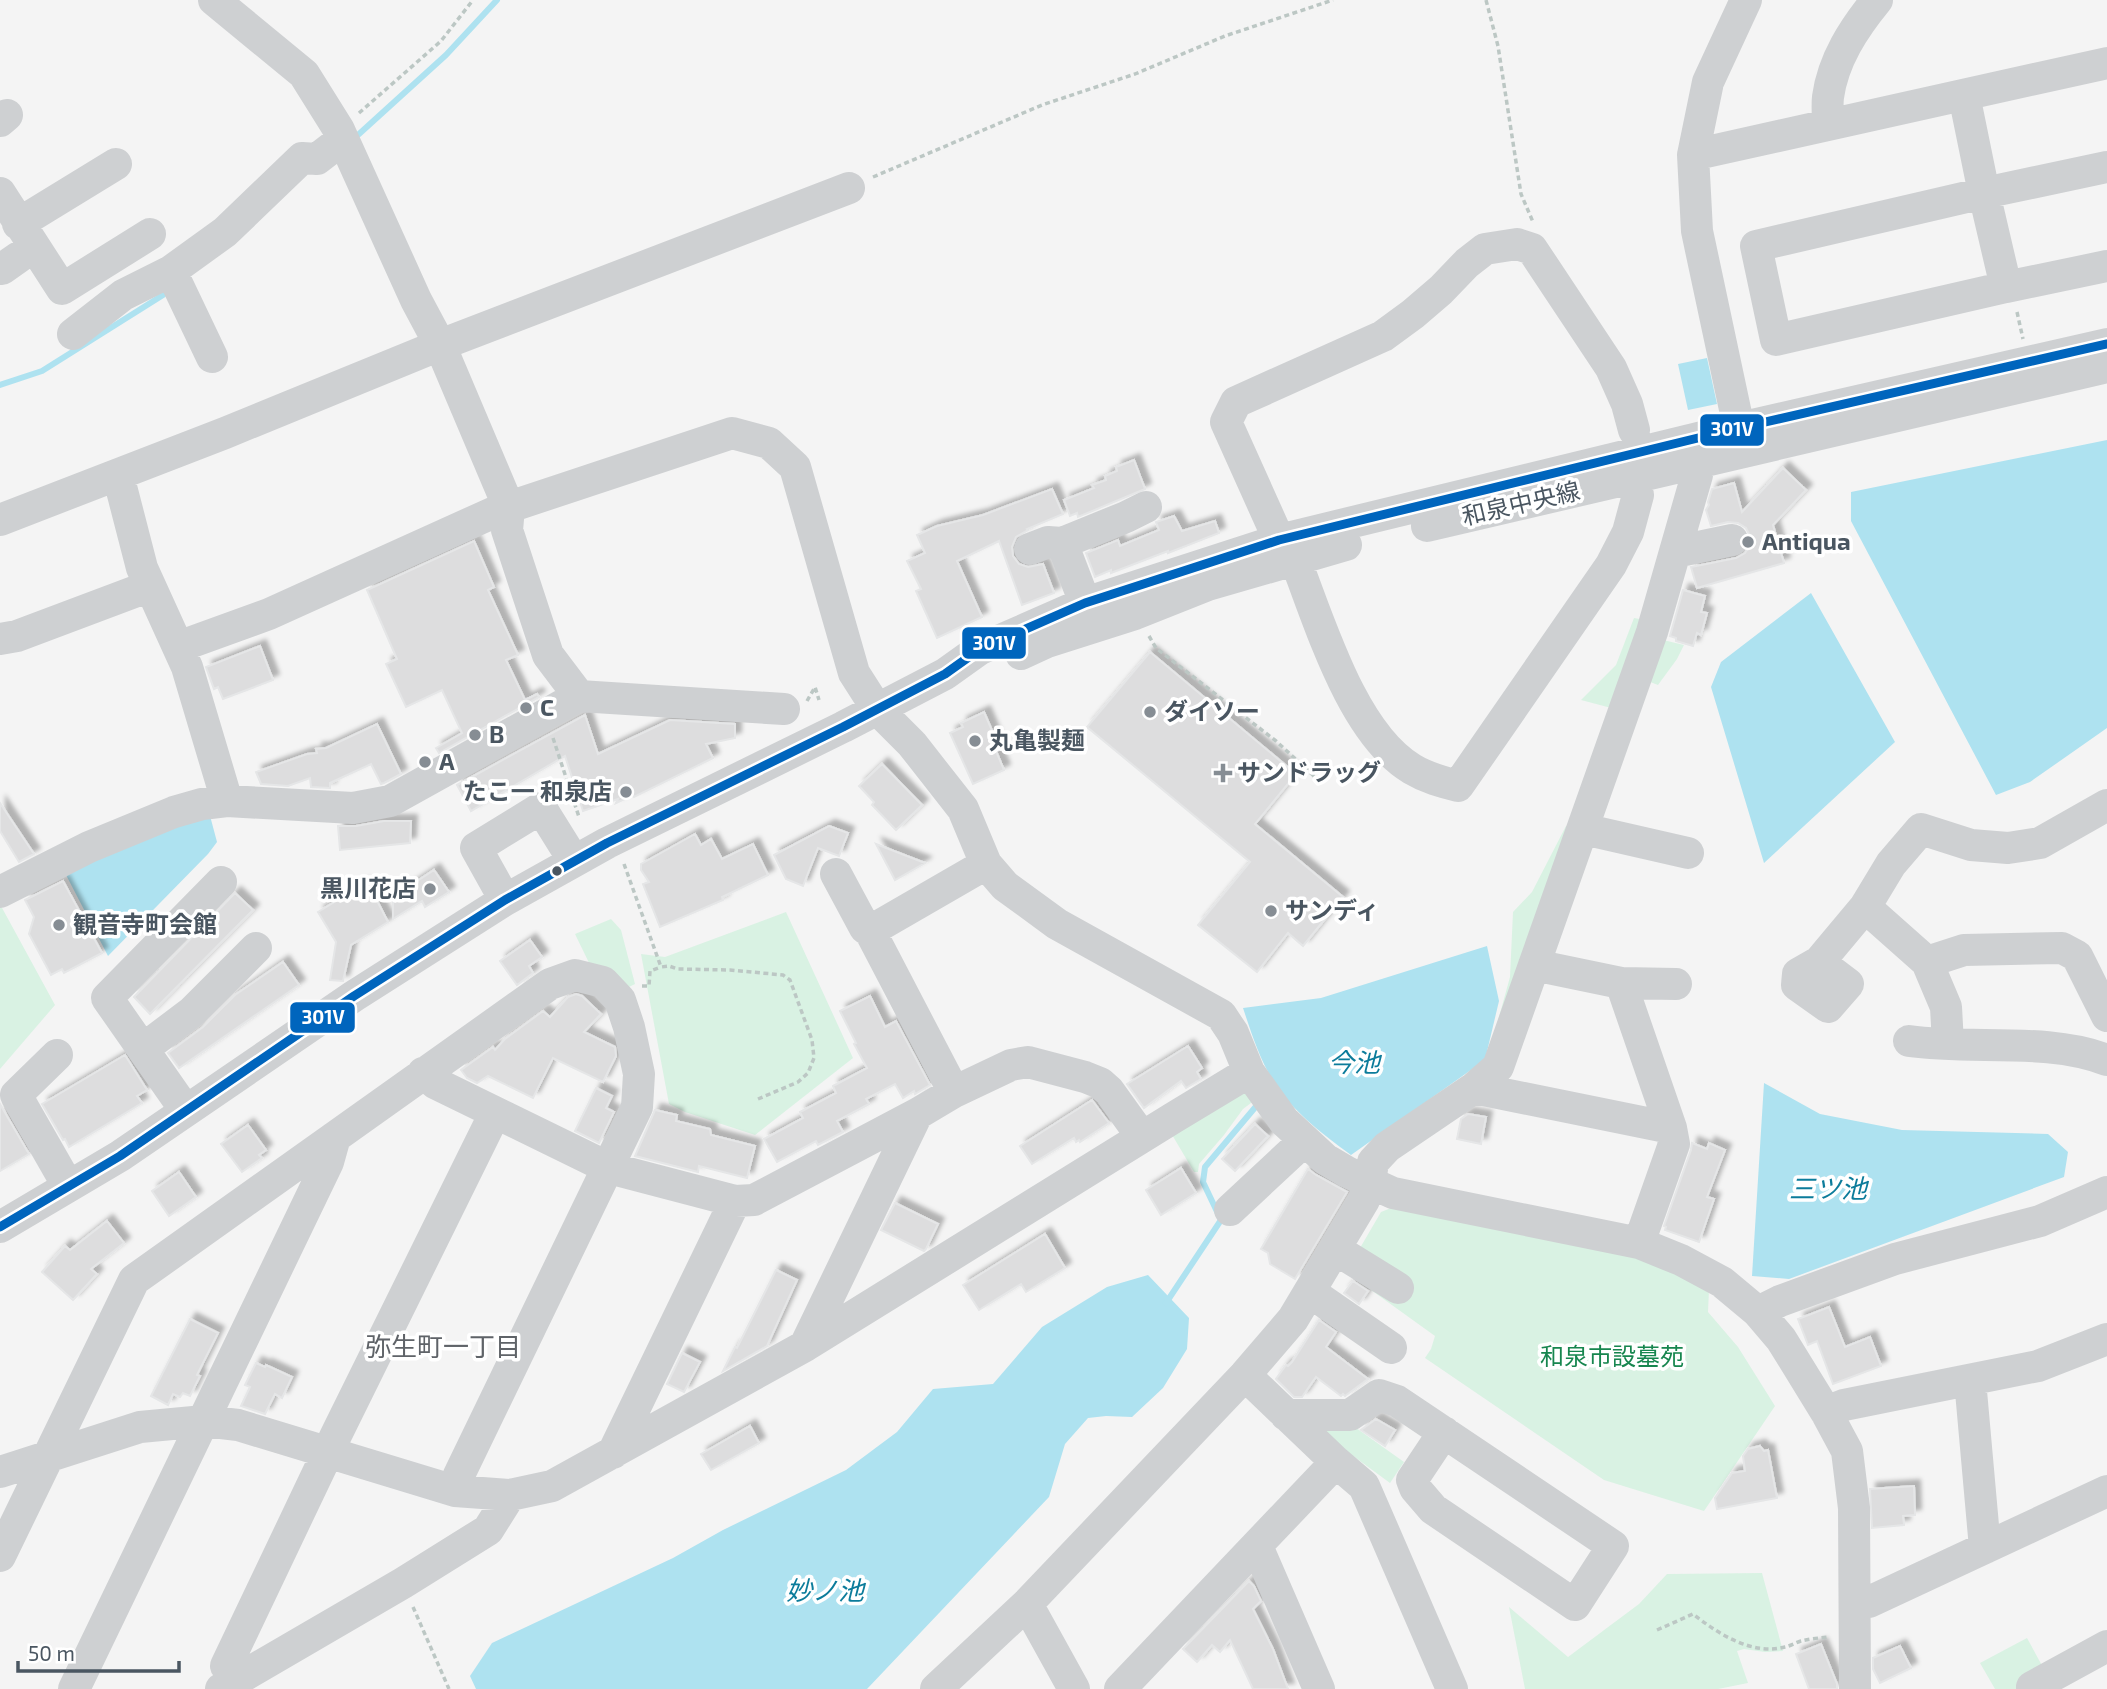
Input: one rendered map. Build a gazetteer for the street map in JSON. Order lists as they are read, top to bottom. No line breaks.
{"streets":{"street":["和泉中央線"]},"districts":["弥生町一丁目"],"water":["今池","三ツ池","妙ノ池"],"parks":["和泉市設墓苑"],"places":{"other":["Antiqua","C","ダイソー","B","丸亀製麺","A","たこ一 和泉店","黒川花店","サンディ","観音寺町会館"],"health":["サンドラッグ"]},"lines":["transit line 301V"],"scale_bar":"50 m"}
